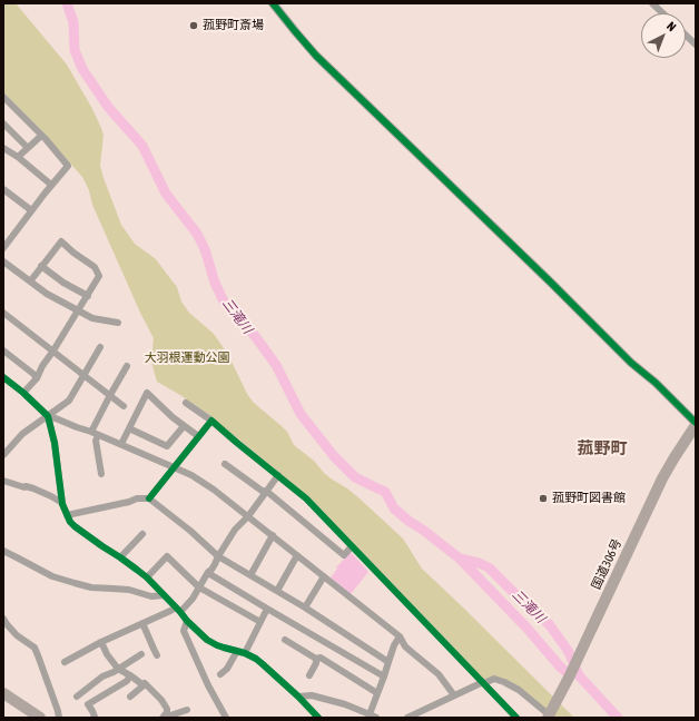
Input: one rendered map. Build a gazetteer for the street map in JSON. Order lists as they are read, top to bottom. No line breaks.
{"streets":{"highway":["国道306号"]},"districts":["菰野町"],"water":["三滝川"],"parks":["大羽根運動公園"],"places":["菰野町斎場","菰野町図書館"],"north":"top right"}
